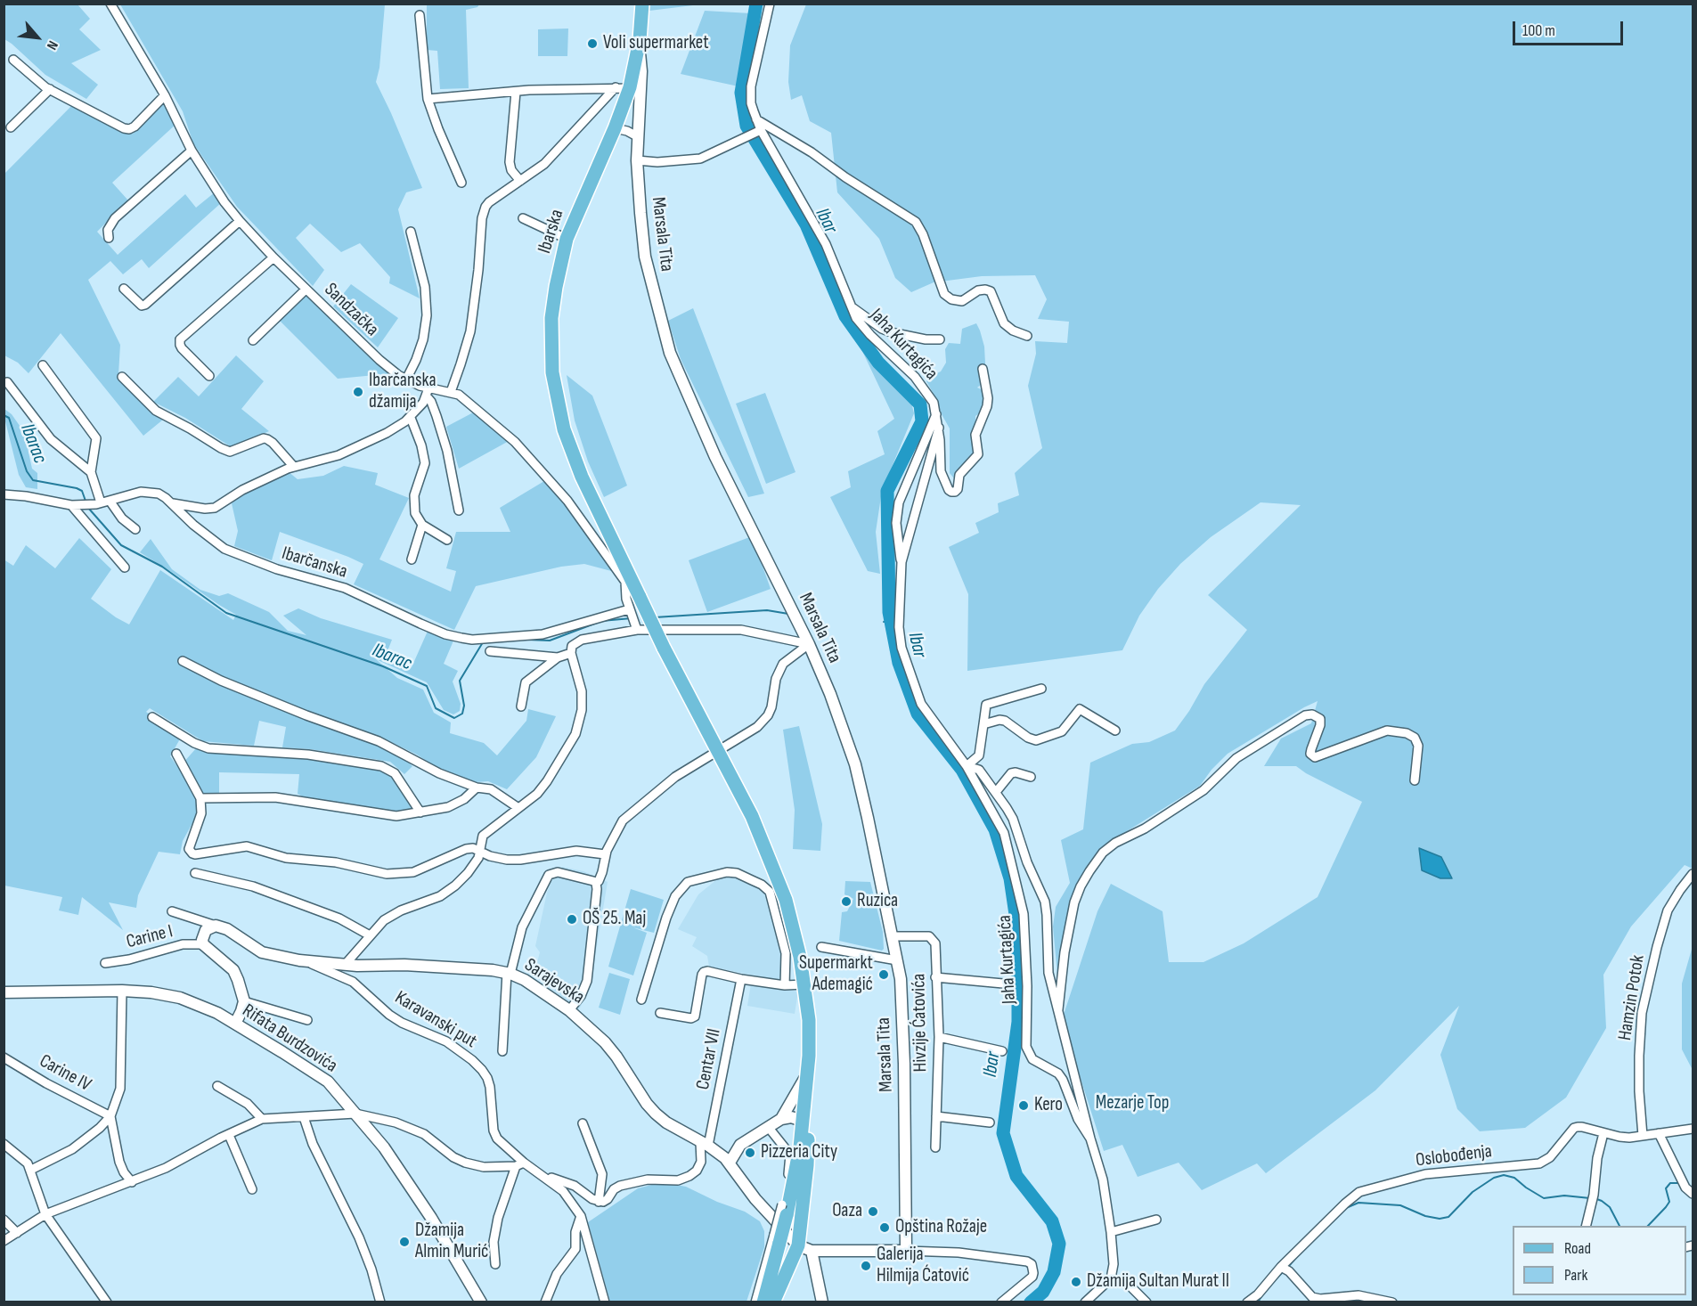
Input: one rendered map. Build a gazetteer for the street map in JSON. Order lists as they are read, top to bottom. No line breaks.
{"streets":{"main road":["Ibarska"],"street":["Marsala Tita","Sandzačka","Jaha Kurtagića","Ibarčanska","Carine I","Sarajevska","Hamzin Potok","Karavanski put","Hivzije Ćatovića","Rifata Burdzovića","Centar VII","Carine IV","Oslobođenja"]},"crossings":[["Ibarska","Marsala Tita"],["Ibarska","Sandzačka"],["Marsala Tita","Hivzije Ćatovića"],["Sarajevska","Karavanski put"],["Sarajevska","Centar VII"],["Hamzin Potok","Oslobođenja"]],"water":["Ibar","Ibarac"],"parks":["Mezarje Top"],"places":["Voli supermarket","Ibarčanska džamija","Ruzica","OŠ 25. Maj","Supermarkt Ademagić","Kero","Pizzeria City","Oaza","Opština Rožaje","Džamija Almin Murić","Galerija Hilmija Ćatović","Džamija Sultan Murat II"],"legend":["Road","Park"],"scale_bar":"100 m","north":"bottom right"}
